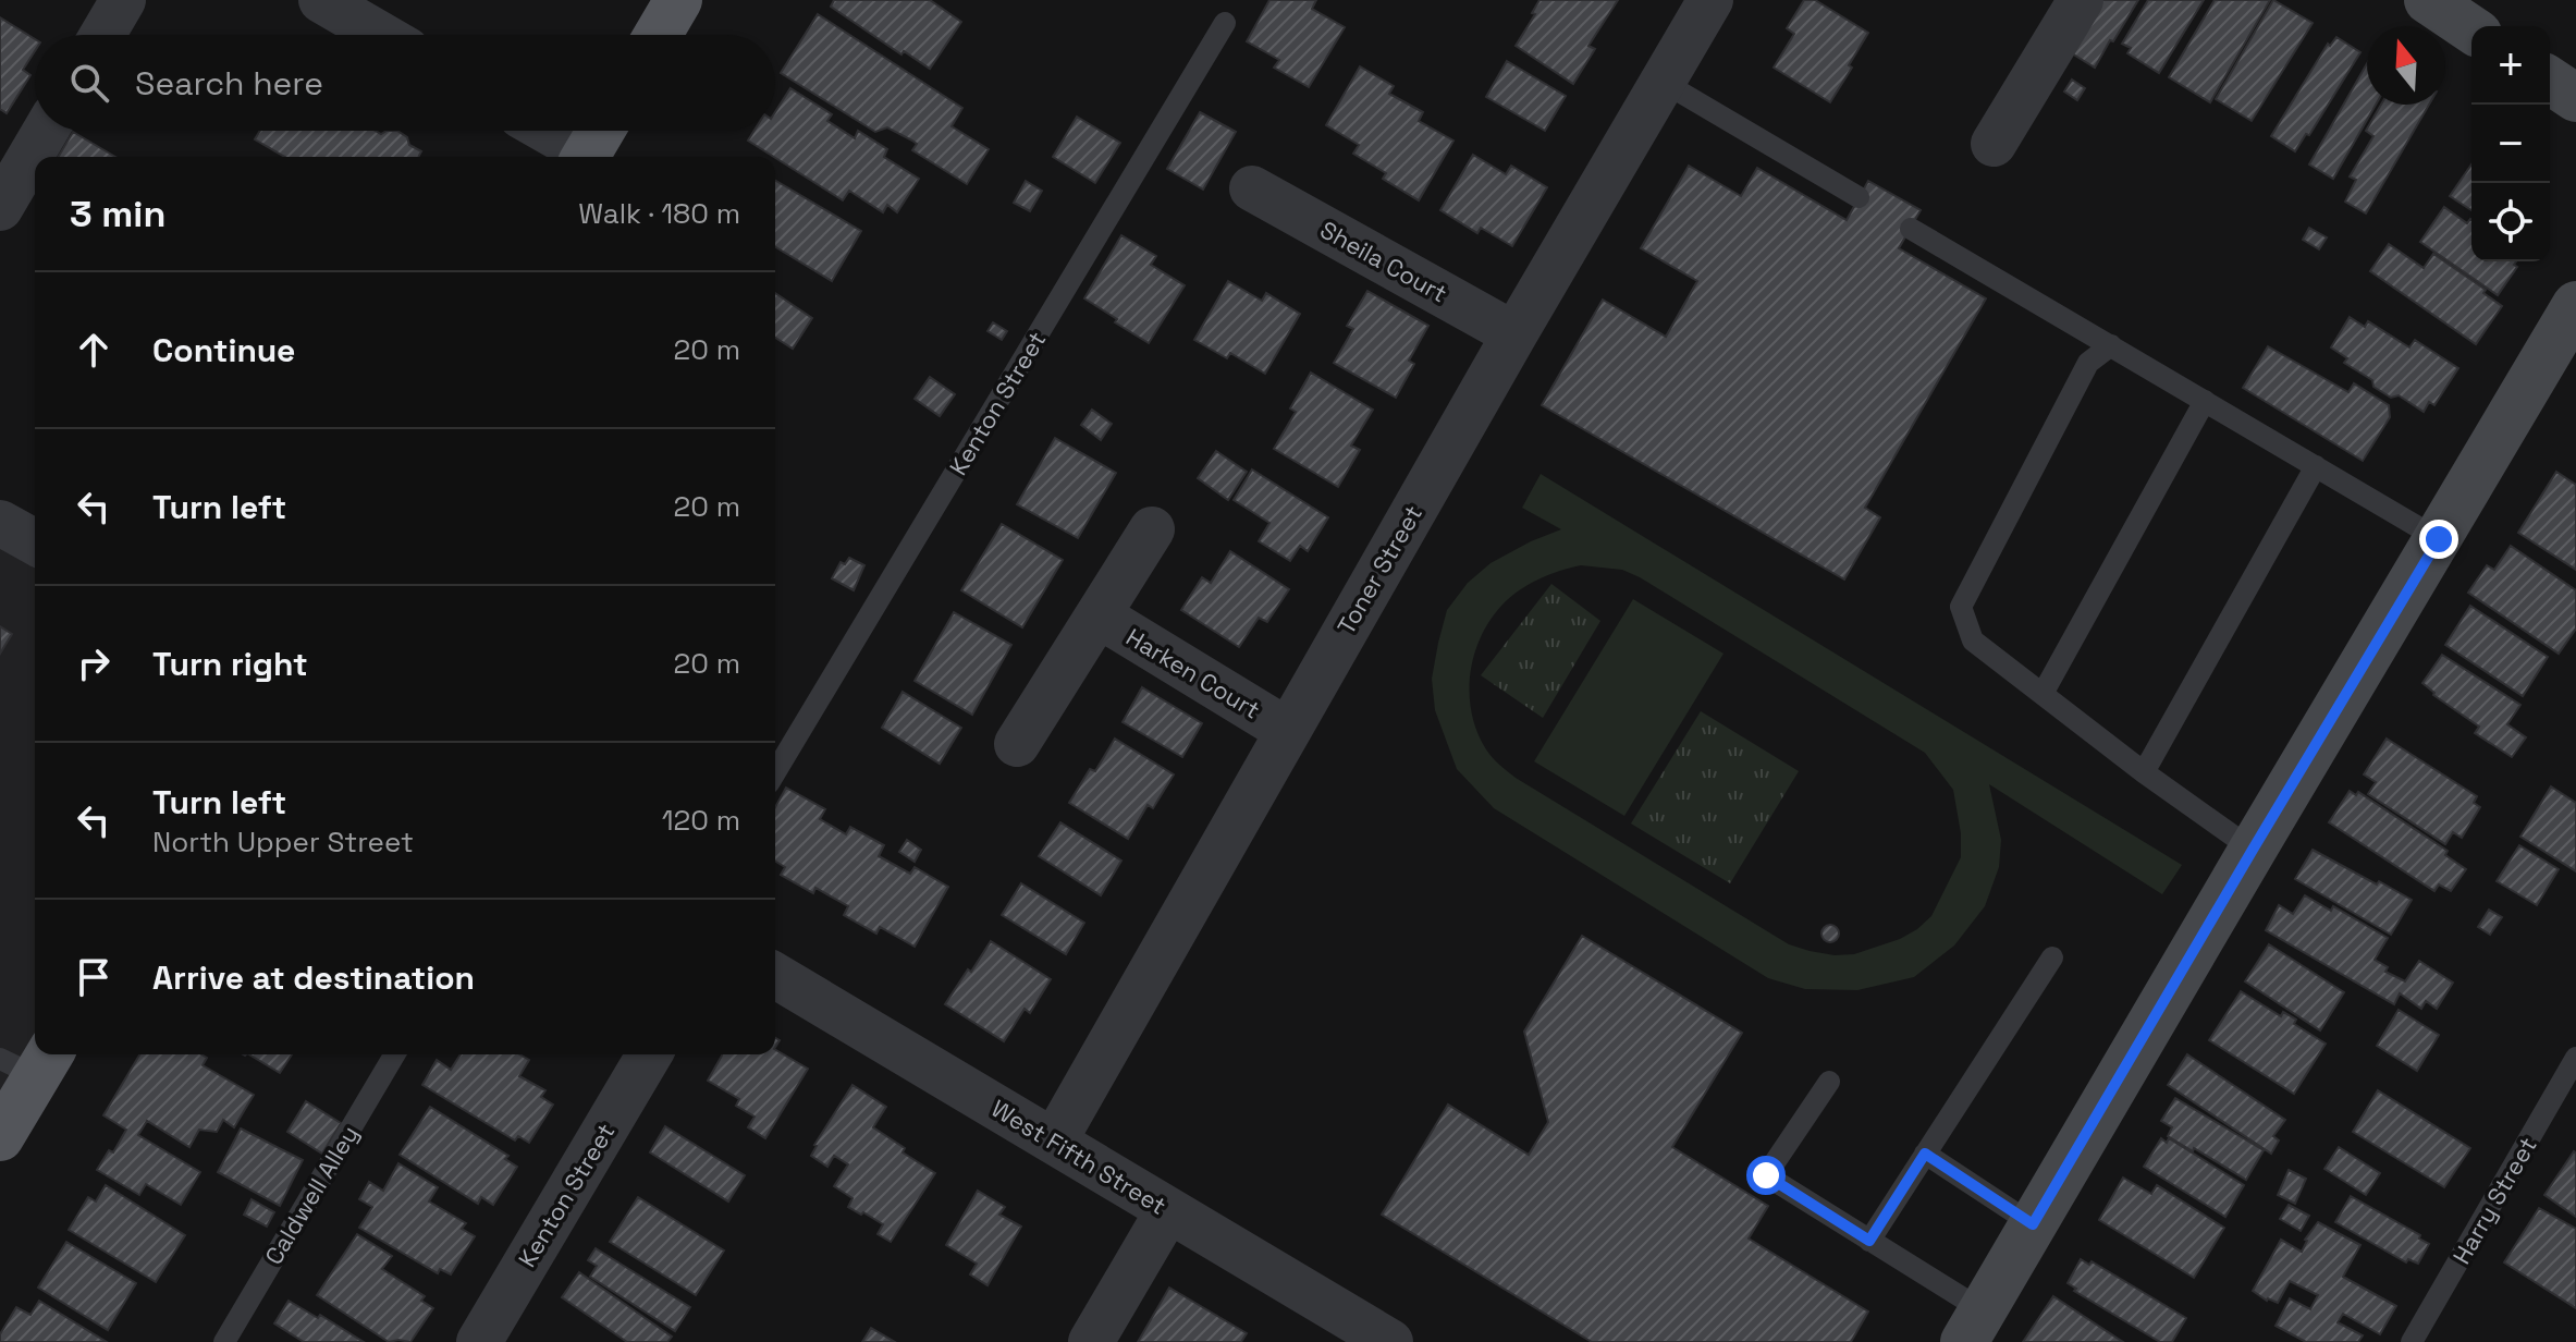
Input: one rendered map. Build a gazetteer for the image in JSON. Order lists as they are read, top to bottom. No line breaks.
{"streets":{"street":["Sheila Court","Kenton Street","Toner Street","Harken Court","West Fifth Street"],"lane":["Caldwell Alley","Harry Street"]},"crossings":[["Sheila Court","Toner Street"],["Toner Street","Harken Court"],["Toner Street","West Fifth Street"]],"north":"top","page":{"map_buttons":["+","−"],"search":"Search here","heading":["3 min","Walk · 180 m"],"list":[["Continue","20 m"],["Turn left","20 m"],["Turn right","20 m"],["Turn left","North Upper Street","120 m"],"Arrive at destination"]}}
